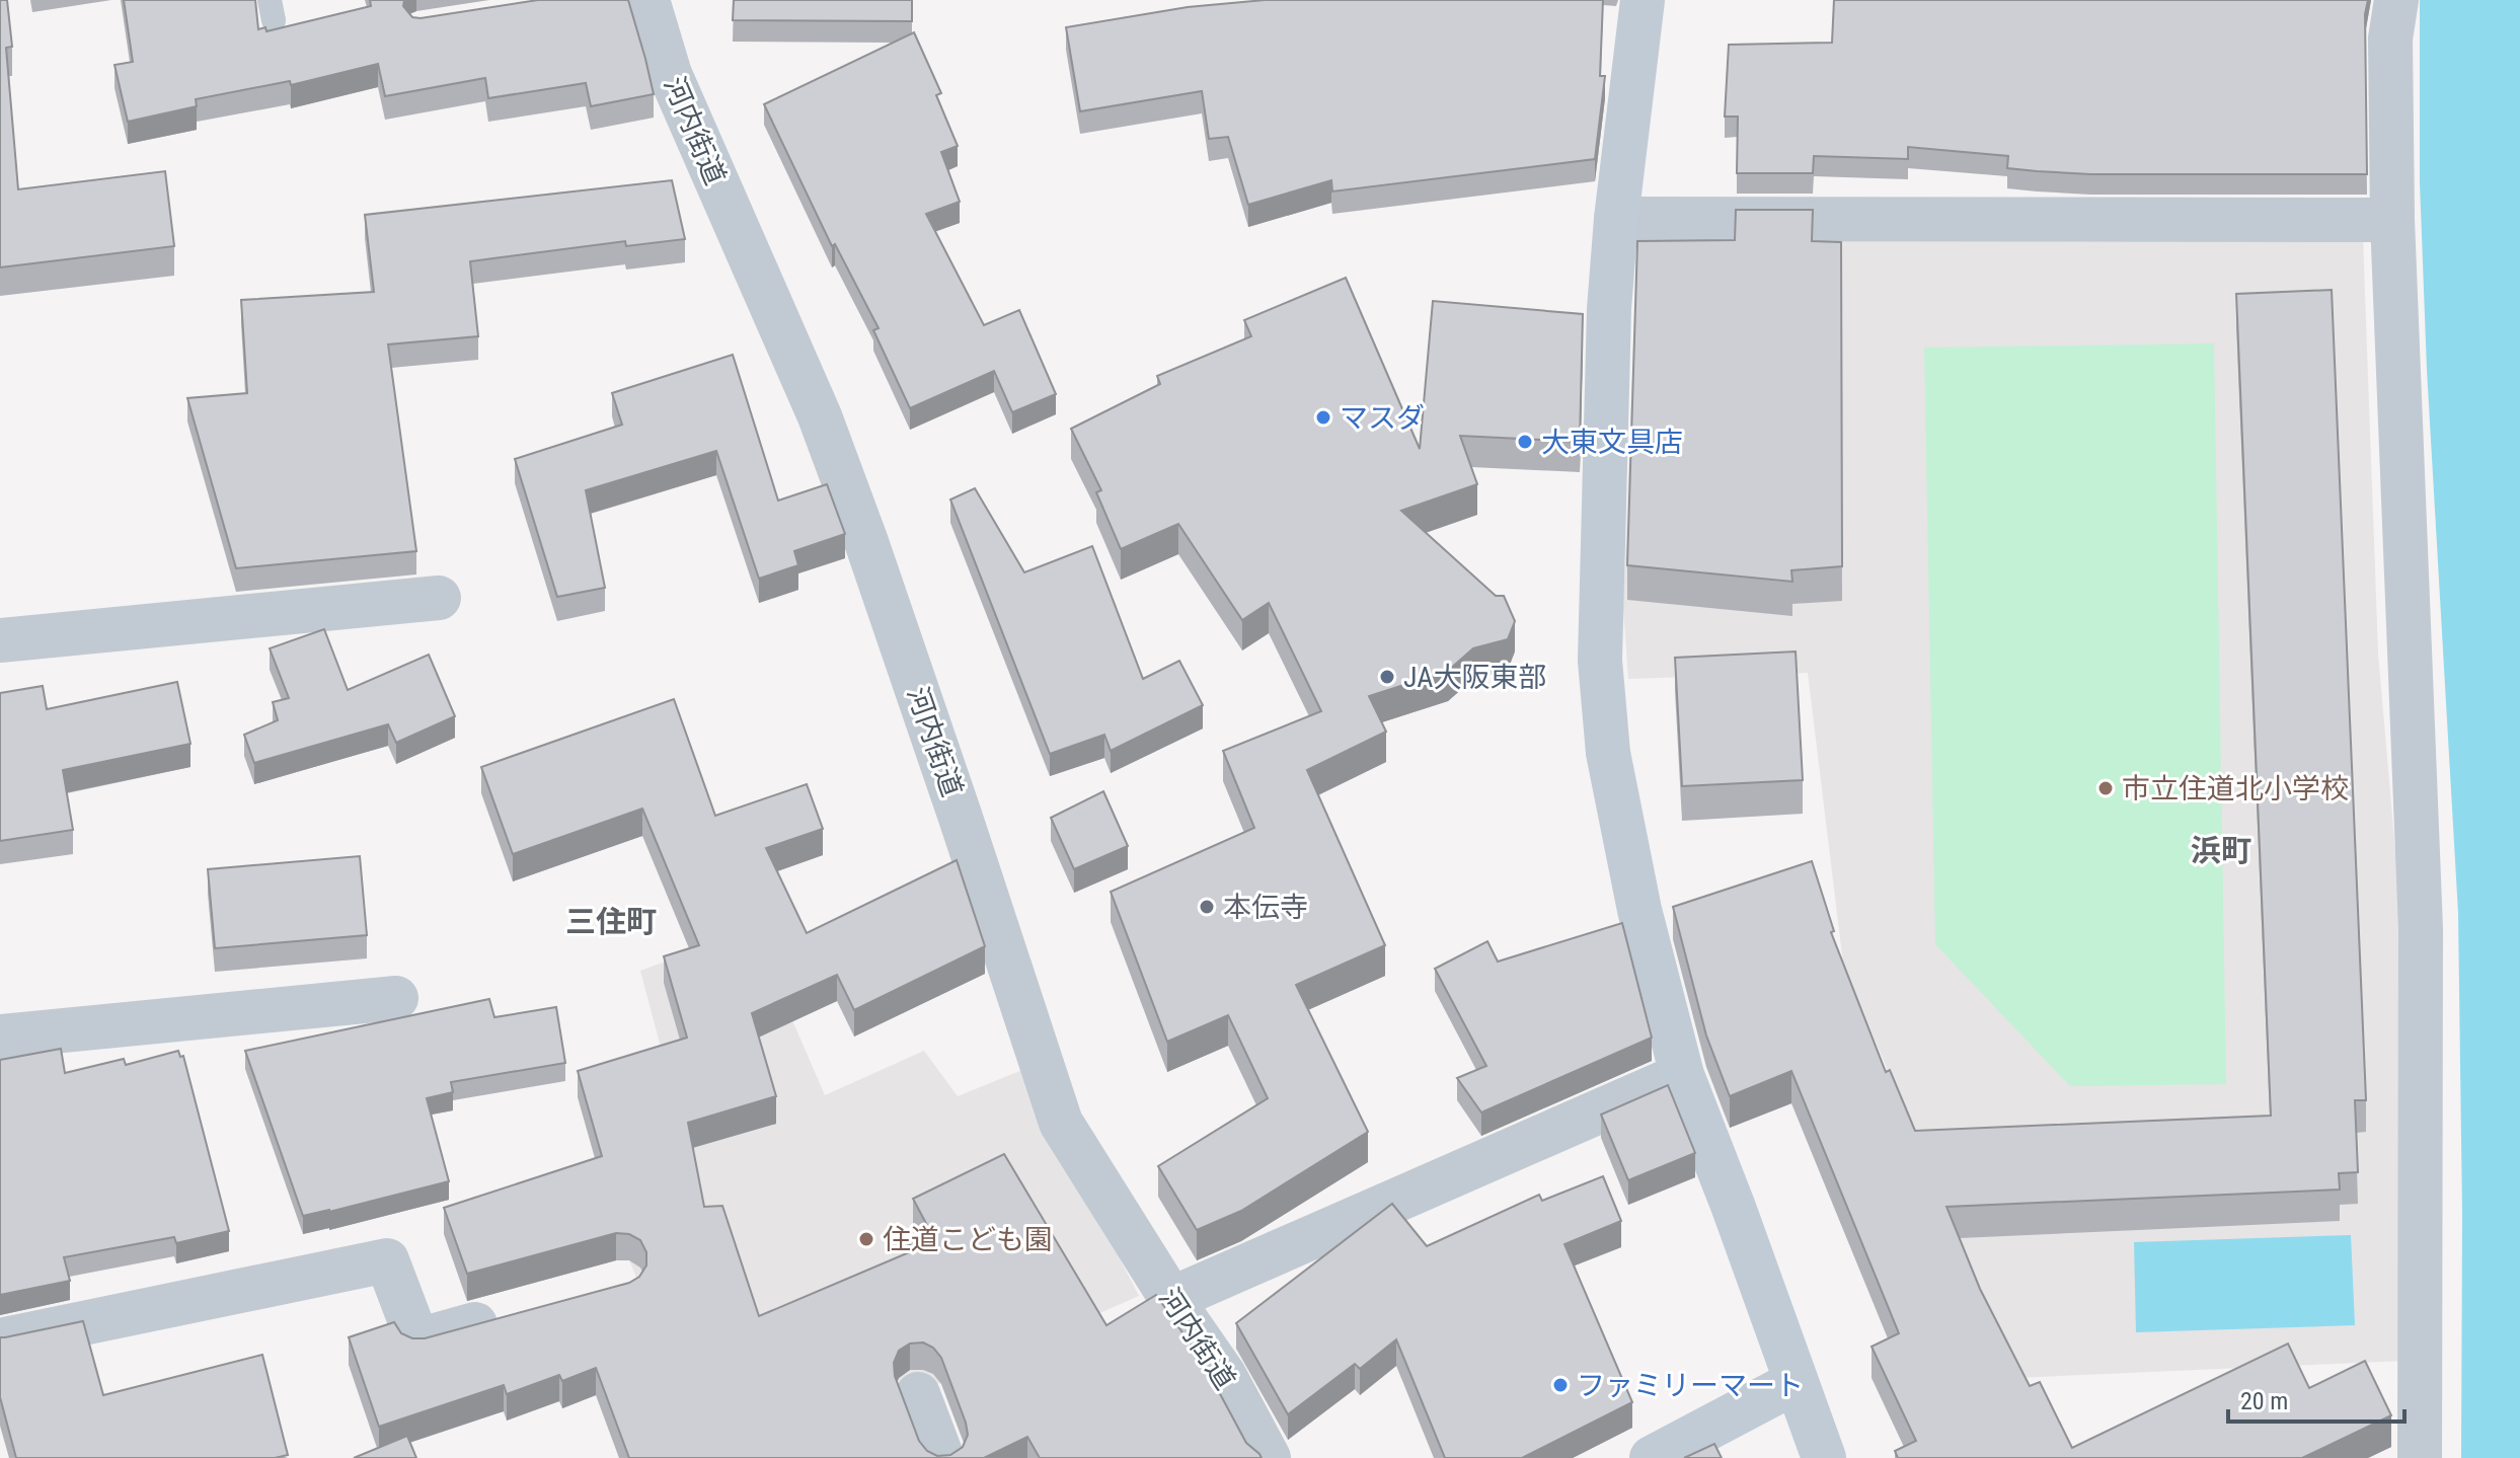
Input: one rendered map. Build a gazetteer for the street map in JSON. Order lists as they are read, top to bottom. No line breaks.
{"streets":{"street":["河内街道"]},"districts":["浜町","三住町"],"places":["マスダ","大東文具店","JA大阪東部","市立住道北小学校","本伝寺","住道こども園","ファミリーマート"],"scale_bar":"20 m"}
